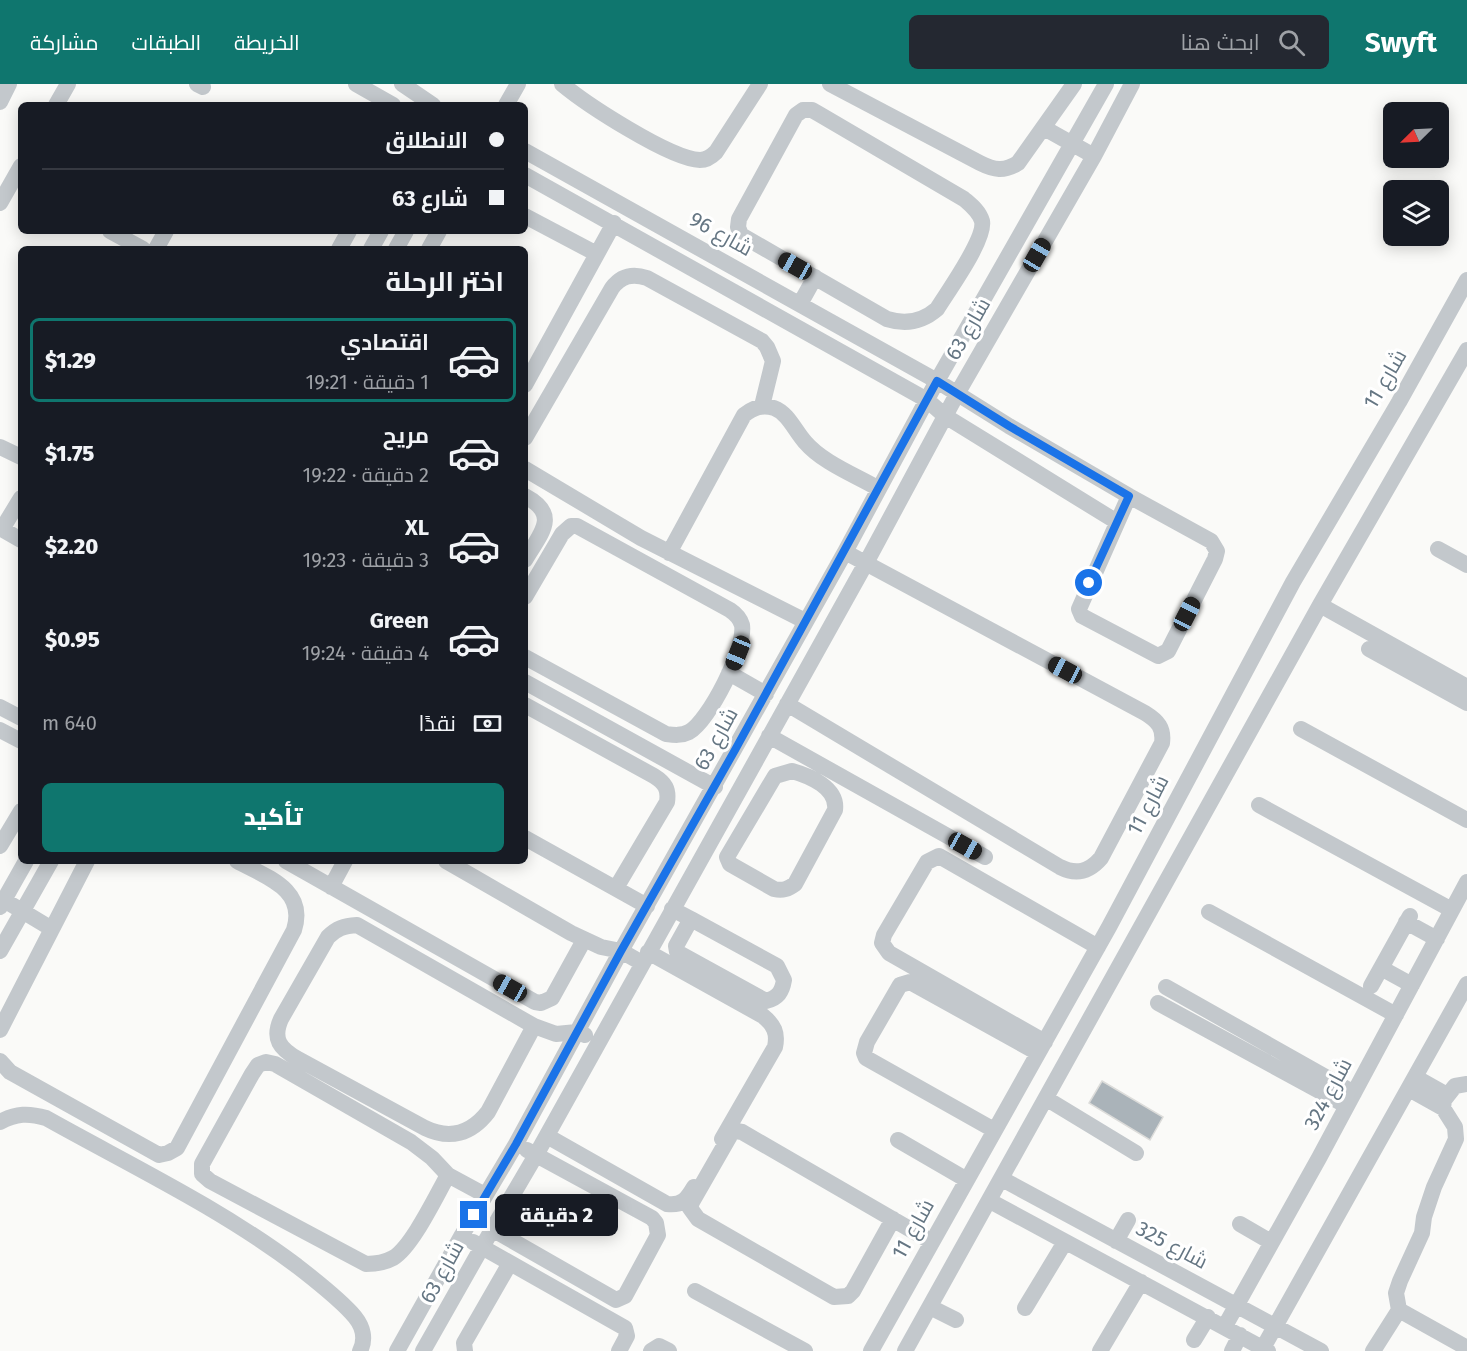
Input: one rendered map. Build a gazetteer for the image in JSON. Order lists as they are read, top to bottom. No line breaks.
{"streets":{"street":["شارع 96","شارع 63","شارع 11","شارع 324","شارع 325"]},"crossings":[["شارع 96","شارع 63"],["شارع 324","شارع 325"]],"north":"bottom left","page":{"header":"Swyft","search":"ابحث هنا","nav":["الخريطة","الطبقات","مشاركة"],"banner":["الانطلاق","شارع 63"],"heading":"اختر الرحلة","list":[{"name":"اقتصادي","note":"1 دقيقة · 19:21","value":"$1.29"},{"name":"مريح","note":"2 دقيقة · 19:22","value":"$1.75"},{"name":"XL","note":"3 دقيقة · 19:23","value":"$2.20"},{"name":"Green","note":"4 دقيقة · 19:24","value":"$0.95"}],"pay":["نقدًا","640 m"],"buttons":"تأكيد","bubble":"2 دقيقة"}}
